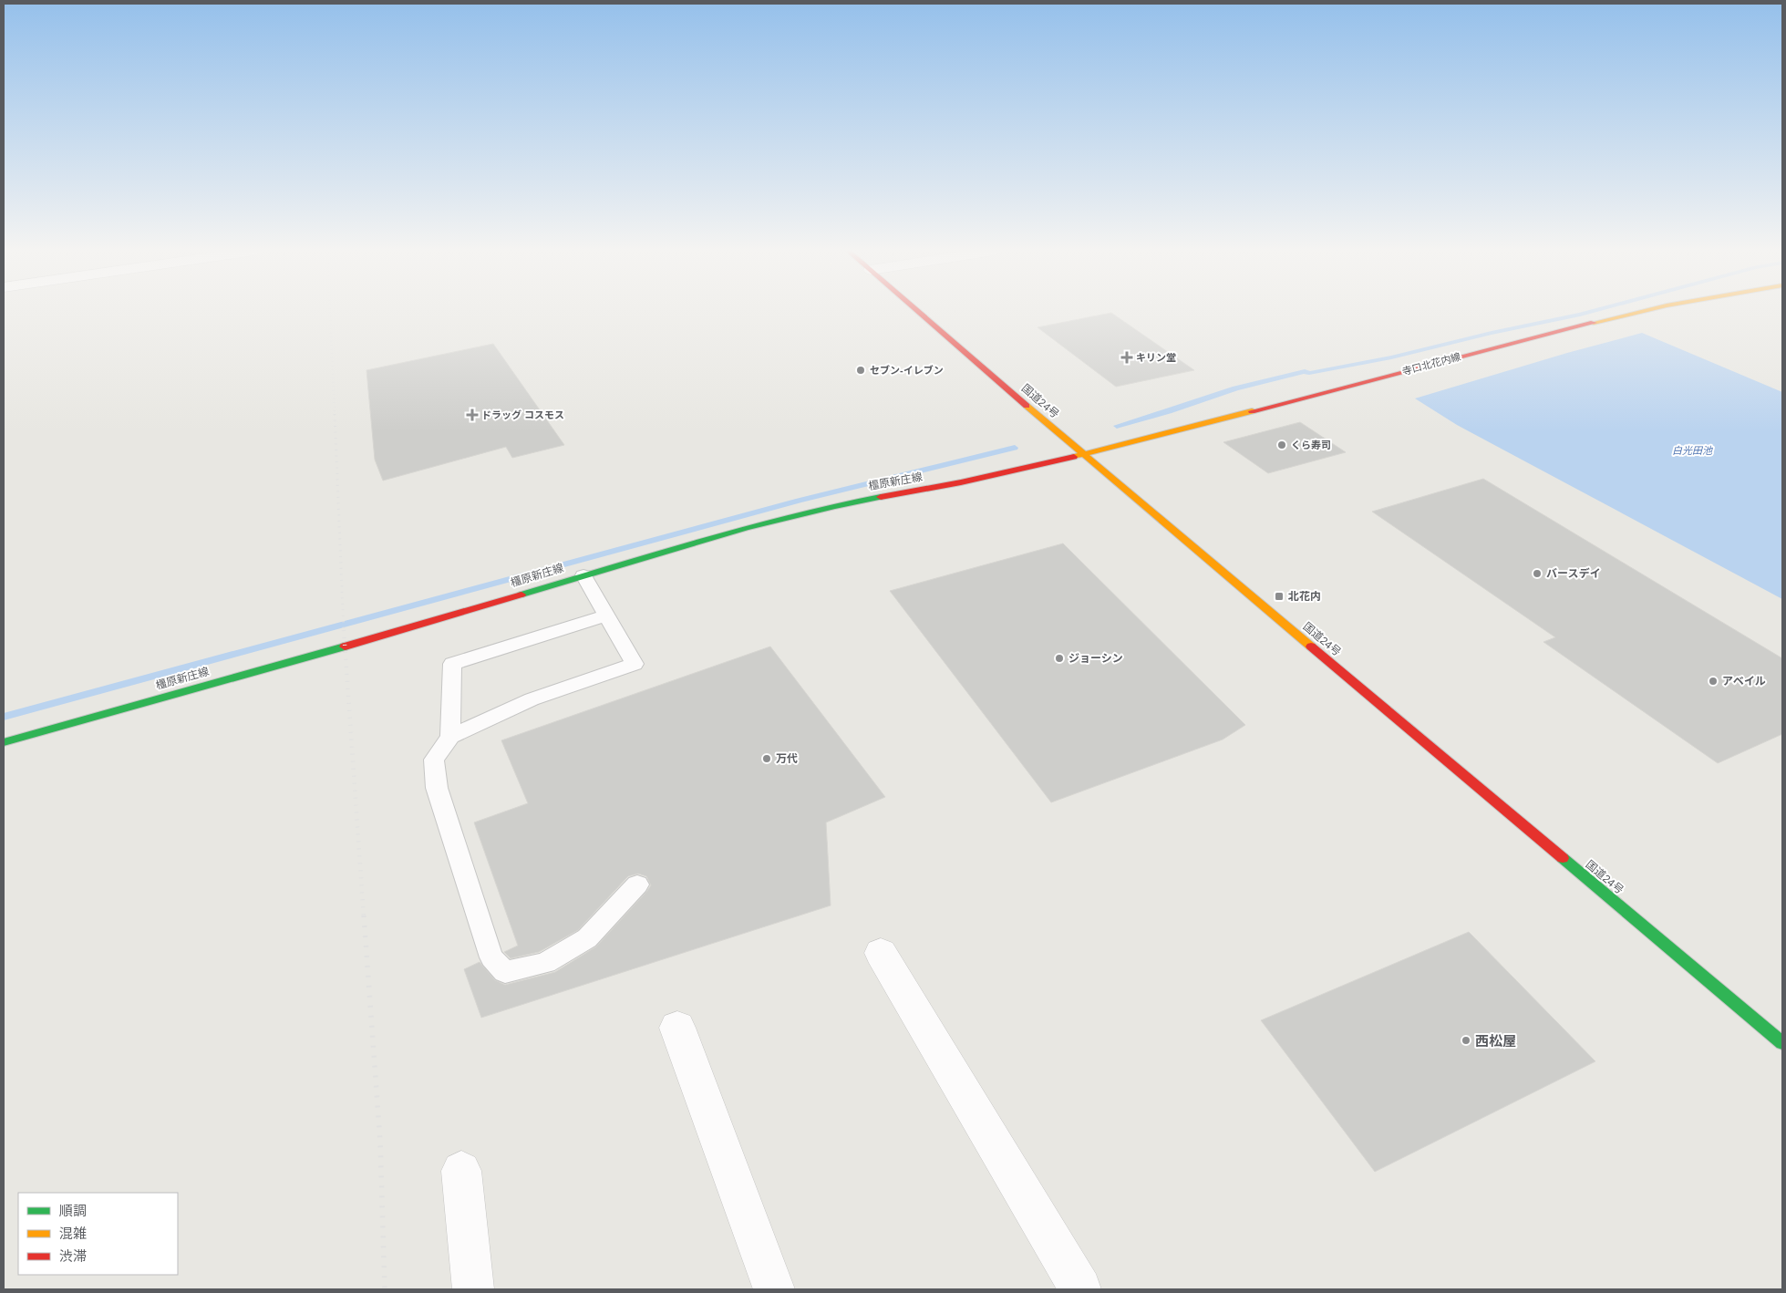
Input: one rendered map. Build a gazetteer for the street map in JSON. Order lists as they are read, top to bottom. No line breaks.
{"streets":{"main road":["寺口北花内線","国道24号","橿原新庄線"]},"crossings":[["寺口北花内線","国道24号"],["寺口北花内線","橿原新庄線"],["国道24号","橿原新庄線"]],"water":["白光田池"],"places":{"health":["キリン堂","ドラッグ コスモス"],"other":["セブン-イレブン","くら寿司","バースデイ","ジョーシン","アベイル","万代","西松屋"],"transit":["北花内"]},"legend":["順調","混雑","渋滞"]}
